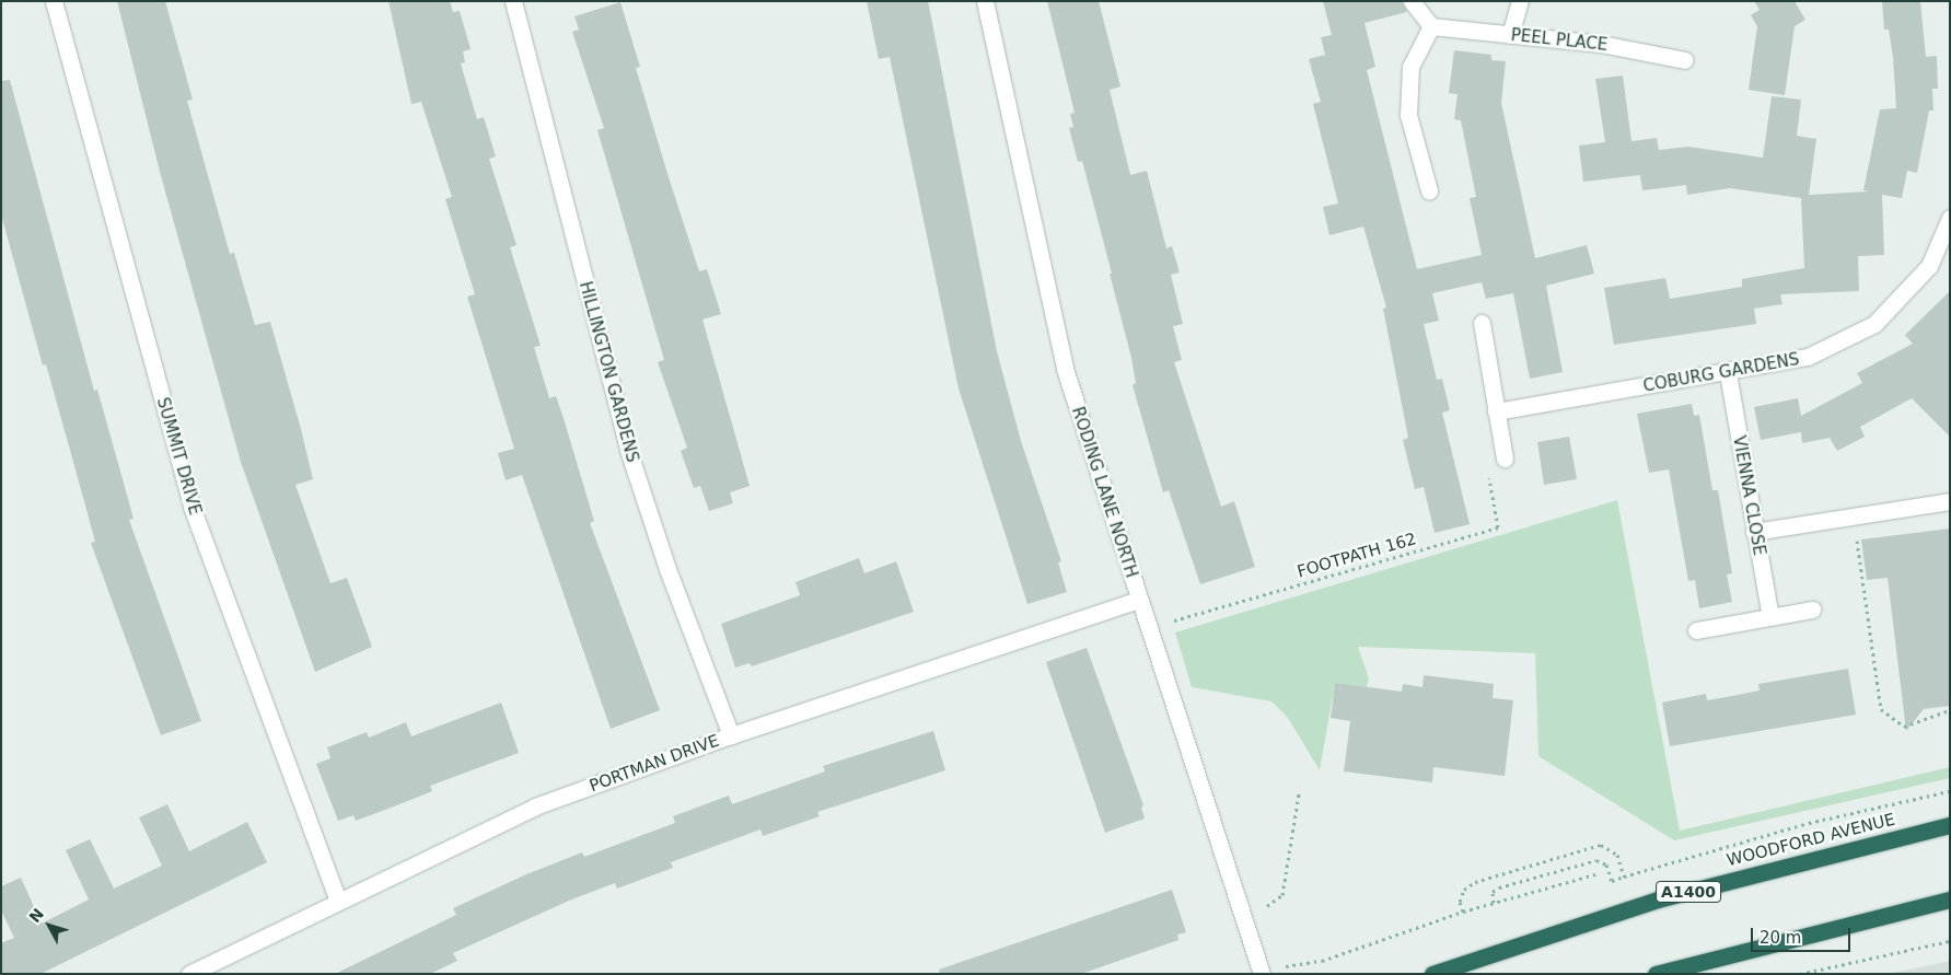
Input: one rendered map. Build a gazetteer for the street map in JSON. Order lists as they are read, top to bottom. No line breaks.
{"streets":{"highway":["WOODFORD AVENUE","A1400"],"street":["PEEL PLACE","HILLINGTON GARDENS","COBURG GARDENS","SUMMIT DRIVE","RODING LANE NORTH","VIENNA CLOSE","PORTMAN DRIVE"],"path":["FOOTPATH 162"]},"crossings":[["HILLINGTON GARDENS","PORTMAN DRIVE"],["COBURG GARDENS","VIENNA CLOSE"],["SUMMIT DRIVE","PORTMAN DRIVE"],["RODING LANE NORTH","FOOTPATH 162"],["RODING LANE NORTH","PORTMAN DRIVE"]],"scale_bar":"20 m","north":"top left"}
